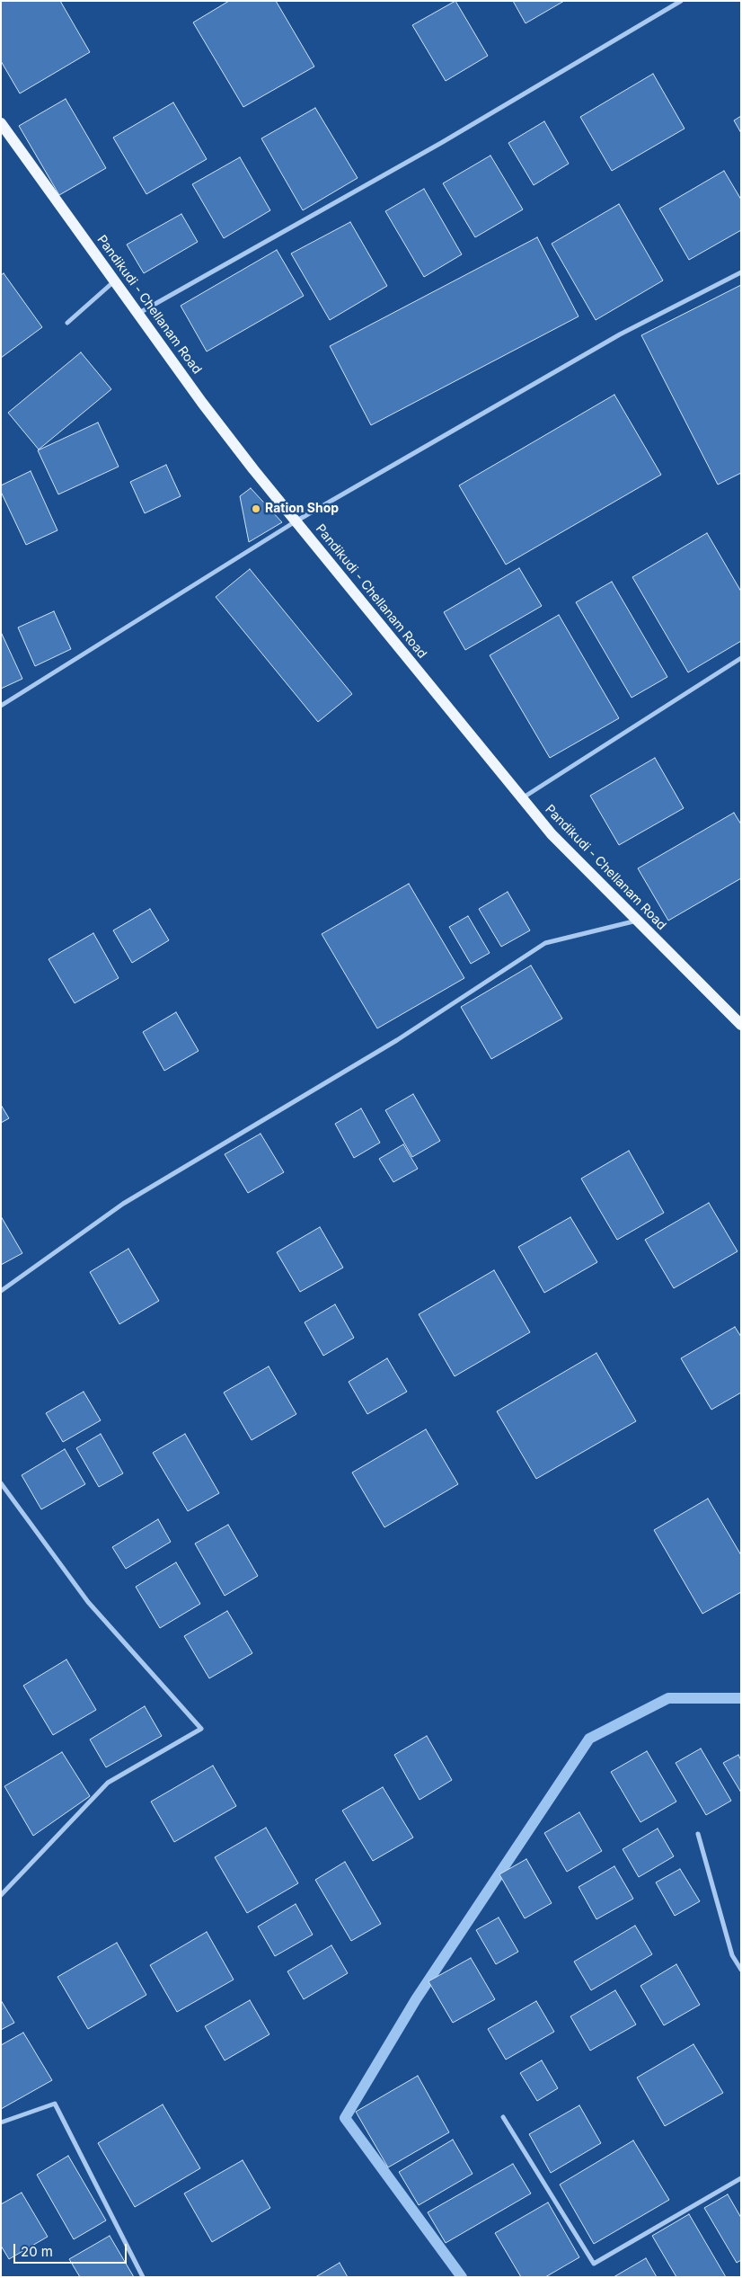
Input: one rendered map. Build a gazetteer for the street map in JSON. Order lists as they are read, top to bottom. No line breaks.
{"streets":{"main road":["Pandikudi - Chellanam Road"]},"places":["Ration Shop"],"scale_bar":"20 m"}
